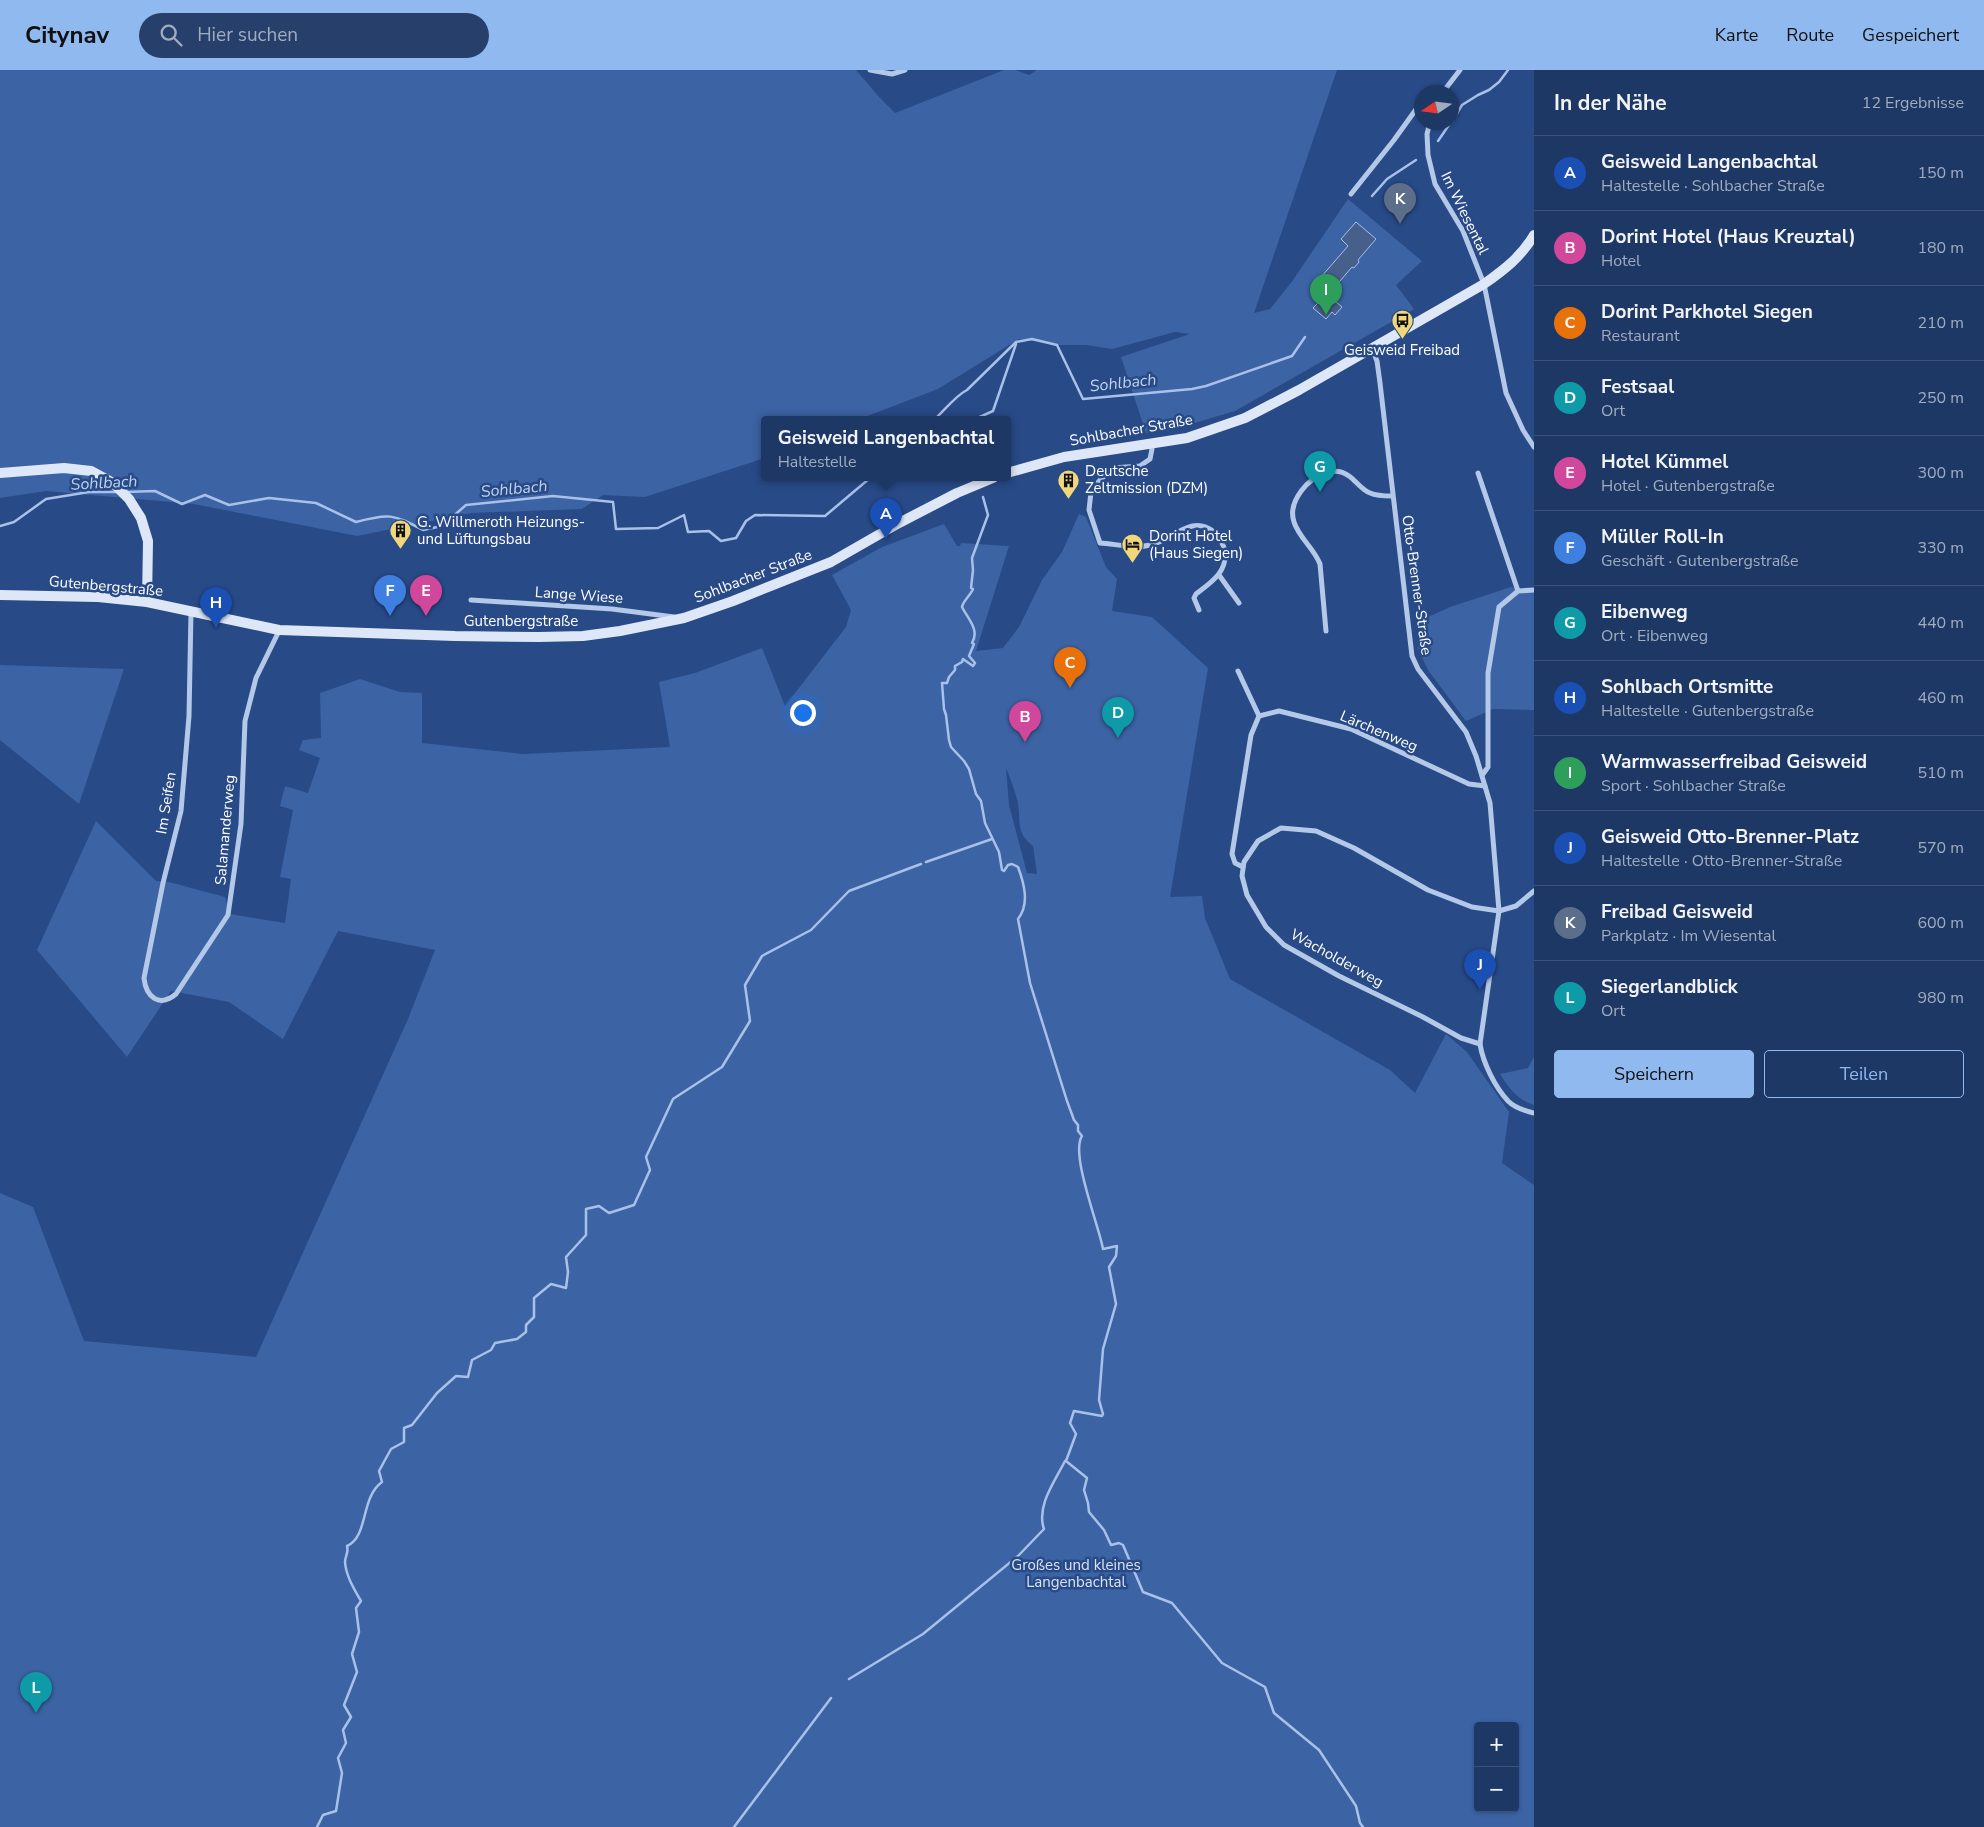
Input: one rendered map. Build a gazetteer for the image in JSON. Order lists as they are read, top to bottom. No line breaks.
{"streets":{"street":["Im Wiesental","Sohlbacher Straße","Otto-Brenner-Straße","Gutenbergstraße","Lange Wiese","Lärchenweg","Im Seifen","Salamanderweg","Wacholderweg"]},"crossings":[["Im Wiesental","Sohlbacher Straße"],["Sohlbacher Straße","Otto-Brenner-Straße"],["Sohlbacher Straße","Gutenbergstraße"],["Sohlbacher Straße","Lange Wiese"],["Otto-Brenner-Straße","Lärchenweg"],["Otto-Brenner-Straße","Wacholderweg"],["Gutenbergstraße","Lange Wiese"],["Gutenbergstraße","Im Seifen"],["Gutenbergstraße","Salamanderweg"],["Im Seifen","Salamanderweg"]],"water":["Sohlbach"],"parks":["Großes und kleines Langenbachtal"],"places":{"bus stop":["Geisweid Freibad"],"building":["Deutsche Zeltmission (DZM)","G. Willmeroth Heizungs- und Lüftungsbau"],"hotel":["Dorint Hotel (Haus Siegen)"]},"north":"left","page":{"header":"Citynav","search":"Hier suchen","nav":["Karte","Route","Gespeichert"],"heading":["In der Nähe","12 Ergebnisse"],"list":[{"mark":"A","name":"Geisweid Langenbachtal","note":"Haltestelle · Sohlbacher Straße","value":"150 m"},{"mark":"B","name":"Dorint Hotel (Haus Kreuztal)","note":"Hotel","value":"180 m"},{"mark":"C","name":"Dorint Parkhotel Siegen","note":"Restaurant","value":"210 m"},{"mark":"D","name":"Festsaal","note":"Ort","value":"250 m"},{"mark":"E","name":"Hotel Kümmel","note":"Hotel · Gutenbergstraße","value":"300 m"},{"mark":"F","name":"Müller Roll-In","note":"Geschäft · Gutenbergstraße","value":"330 m"},{"mark":"G","name":"Eibenweg","note":"Ort · Eibenweg","value":"440 m"},{"mark":"H","name":"Sohlbach Ortsmitte","note":"Haltestelle · Gutenbergstraße","value":"460 m"},{"mark":"I","name":"Warmwasserfreibad Geisweid","note":"Sport · Sohlbacher Straße","value":"510 m"},{"mark":"J","name":"Geisweid Otto-Brenner-Platz","note":"Haltestelle · Otto-Brenner-Straße","value":"570 m"},{"mark":"K","name":"Freibad Geisweid","note":"Parkplatz · Im Wiesental","value":"600 m"},{"mark":"L","name":"Siegerlandblick","note":"Ort","value":"980 m"}],"pins":["K","I","G","A","E","F","H","C","D","B","J","L"],"popup":["Geisweid Langenbachtal","Haltestelle"],"buttons":["Speichern","Teilen"],"map_buttons":["+","−"]}}
